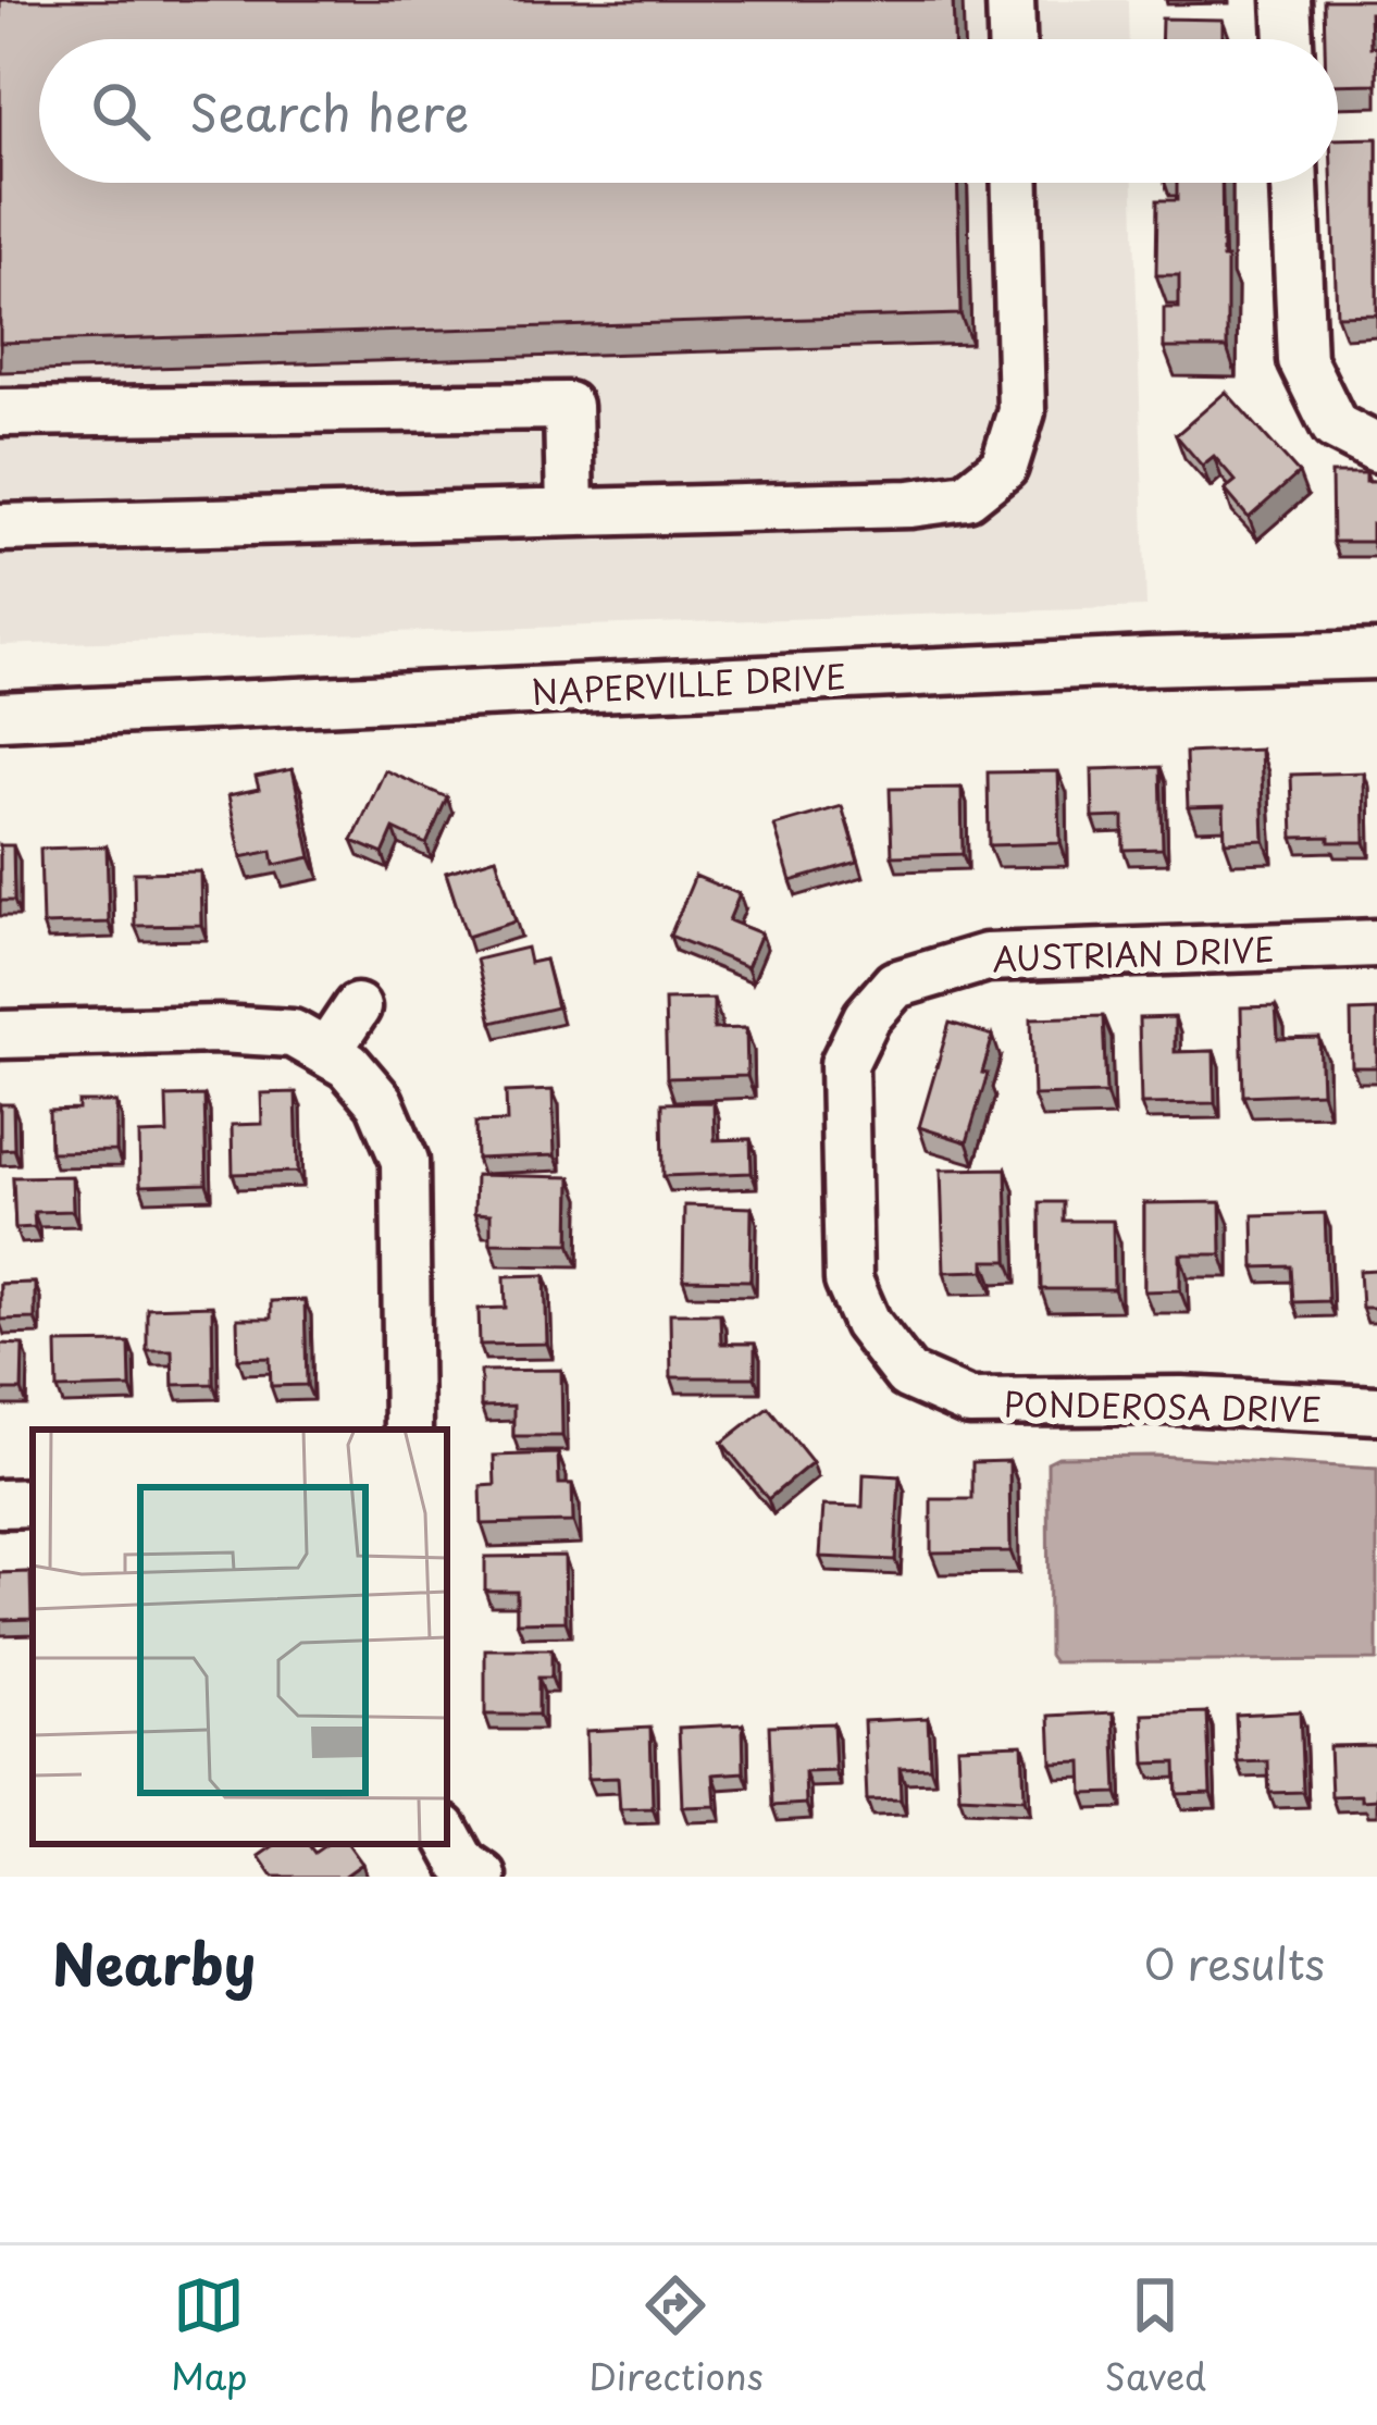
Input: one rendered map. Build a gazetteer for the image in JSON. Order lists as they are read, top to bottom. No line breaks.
{"streets":{"street":["NAPERVILLE DRIVE","AUSTRIAN DRIVE","PONDEROSA DRIVE"]},"crossings":[["AUSTRIAN DRIVE","PONDEROSA DRIVE"]],"page":{"search":"Search here","heading":["Nearby","0 results"],"nav":["Map","Directions","Saved"]}}
